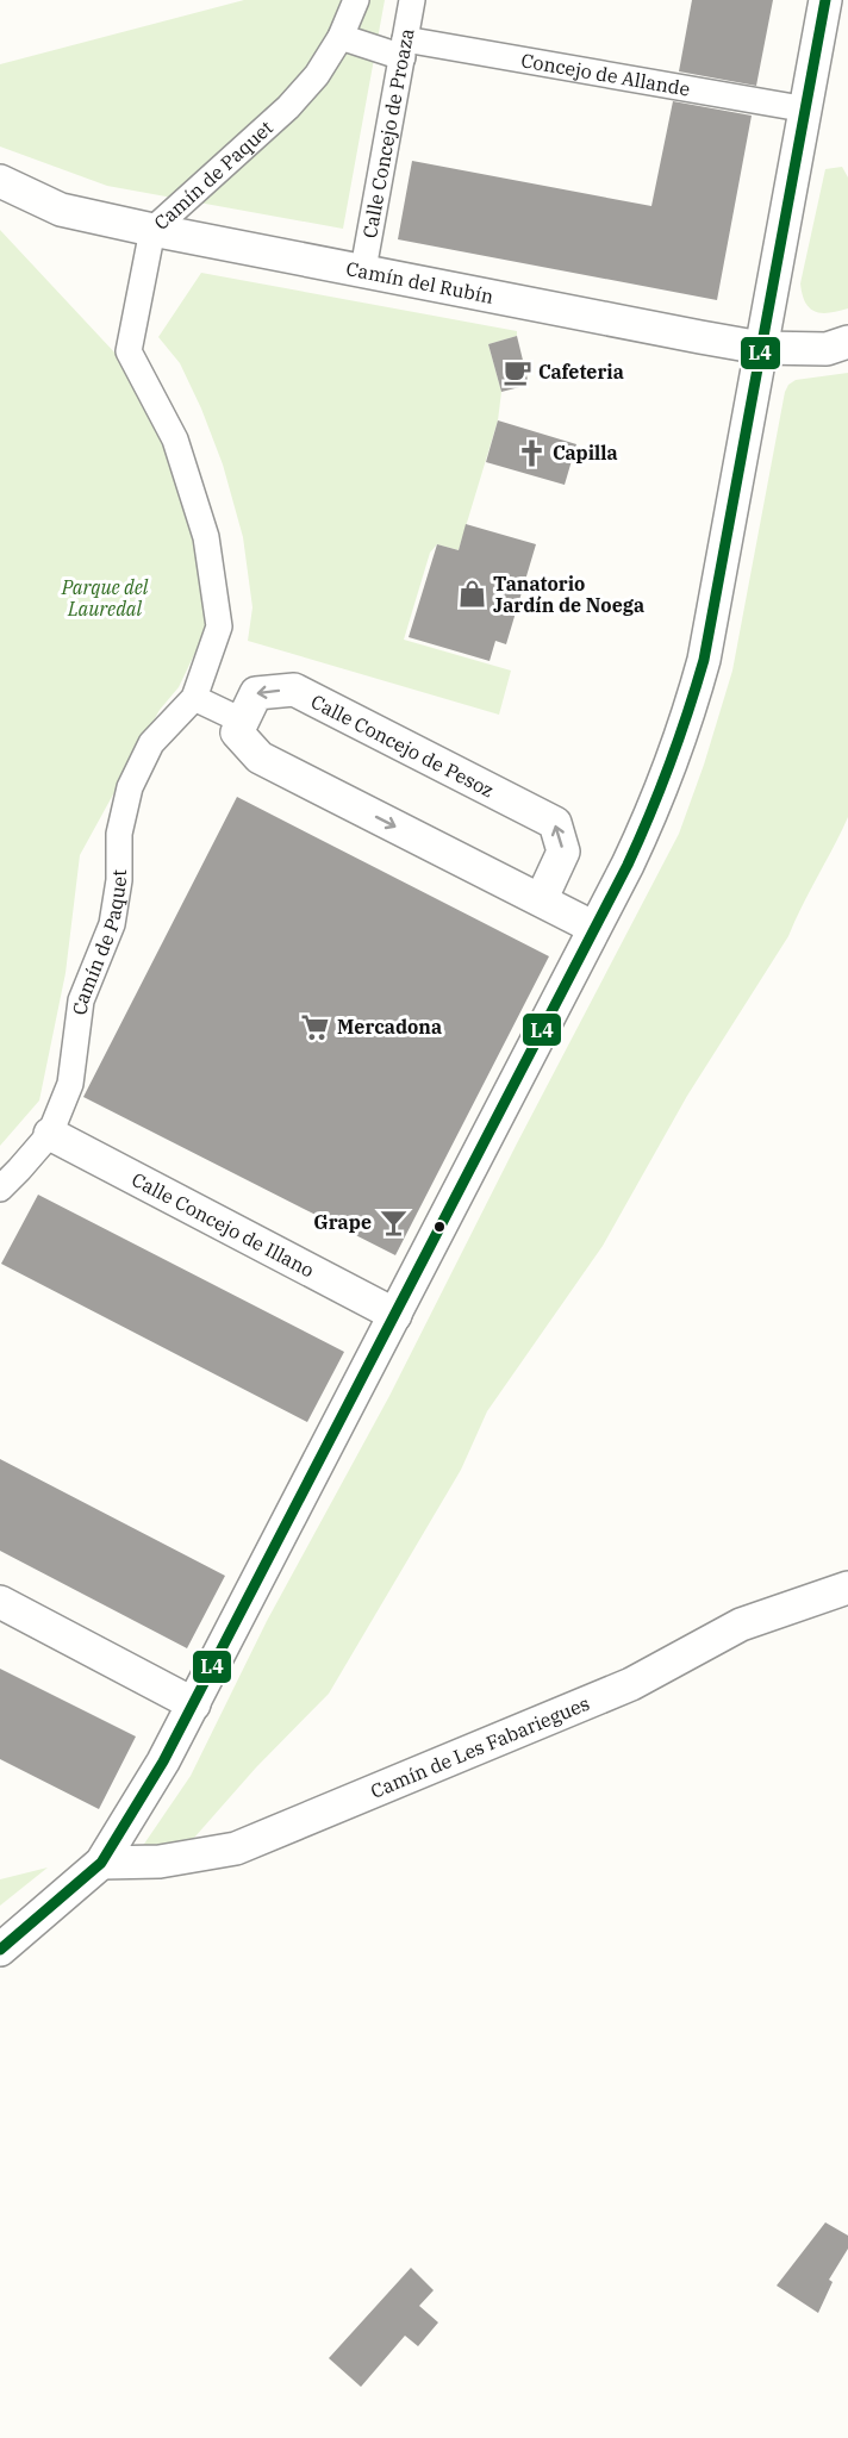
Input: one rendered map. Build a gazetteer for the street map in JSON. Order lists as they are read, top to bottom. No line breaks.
{"streets":{"street":["Concejo de Allande","Calle Concejo de Proaza","Camín de Paquet","Camín del Rubín","Calle Concejo de Pesoz","Calle Concejo de Illano","Camín de Les Fabariegues"]},"crossings":[["Concejo de Allande","Calle Concejo de Proaza"],["Concejo de Allande","Camín de Paquet"],["Calle Concejo de Proaza","Camín del Rubín"],["Camín de Paquet","Camín del Rubín"],["Camín de Paquet","Calle Concejo de Illano"]],"parks":["Parque del Lauredal"],"places":{"cafe":["Cafeteria"],"church":["Capilla"],"shop":["Tanatorio Jardín de Noega"],"supermarket":["Mercadona"],"bar":["Grape"]},"lines":["transit line L4"]}
